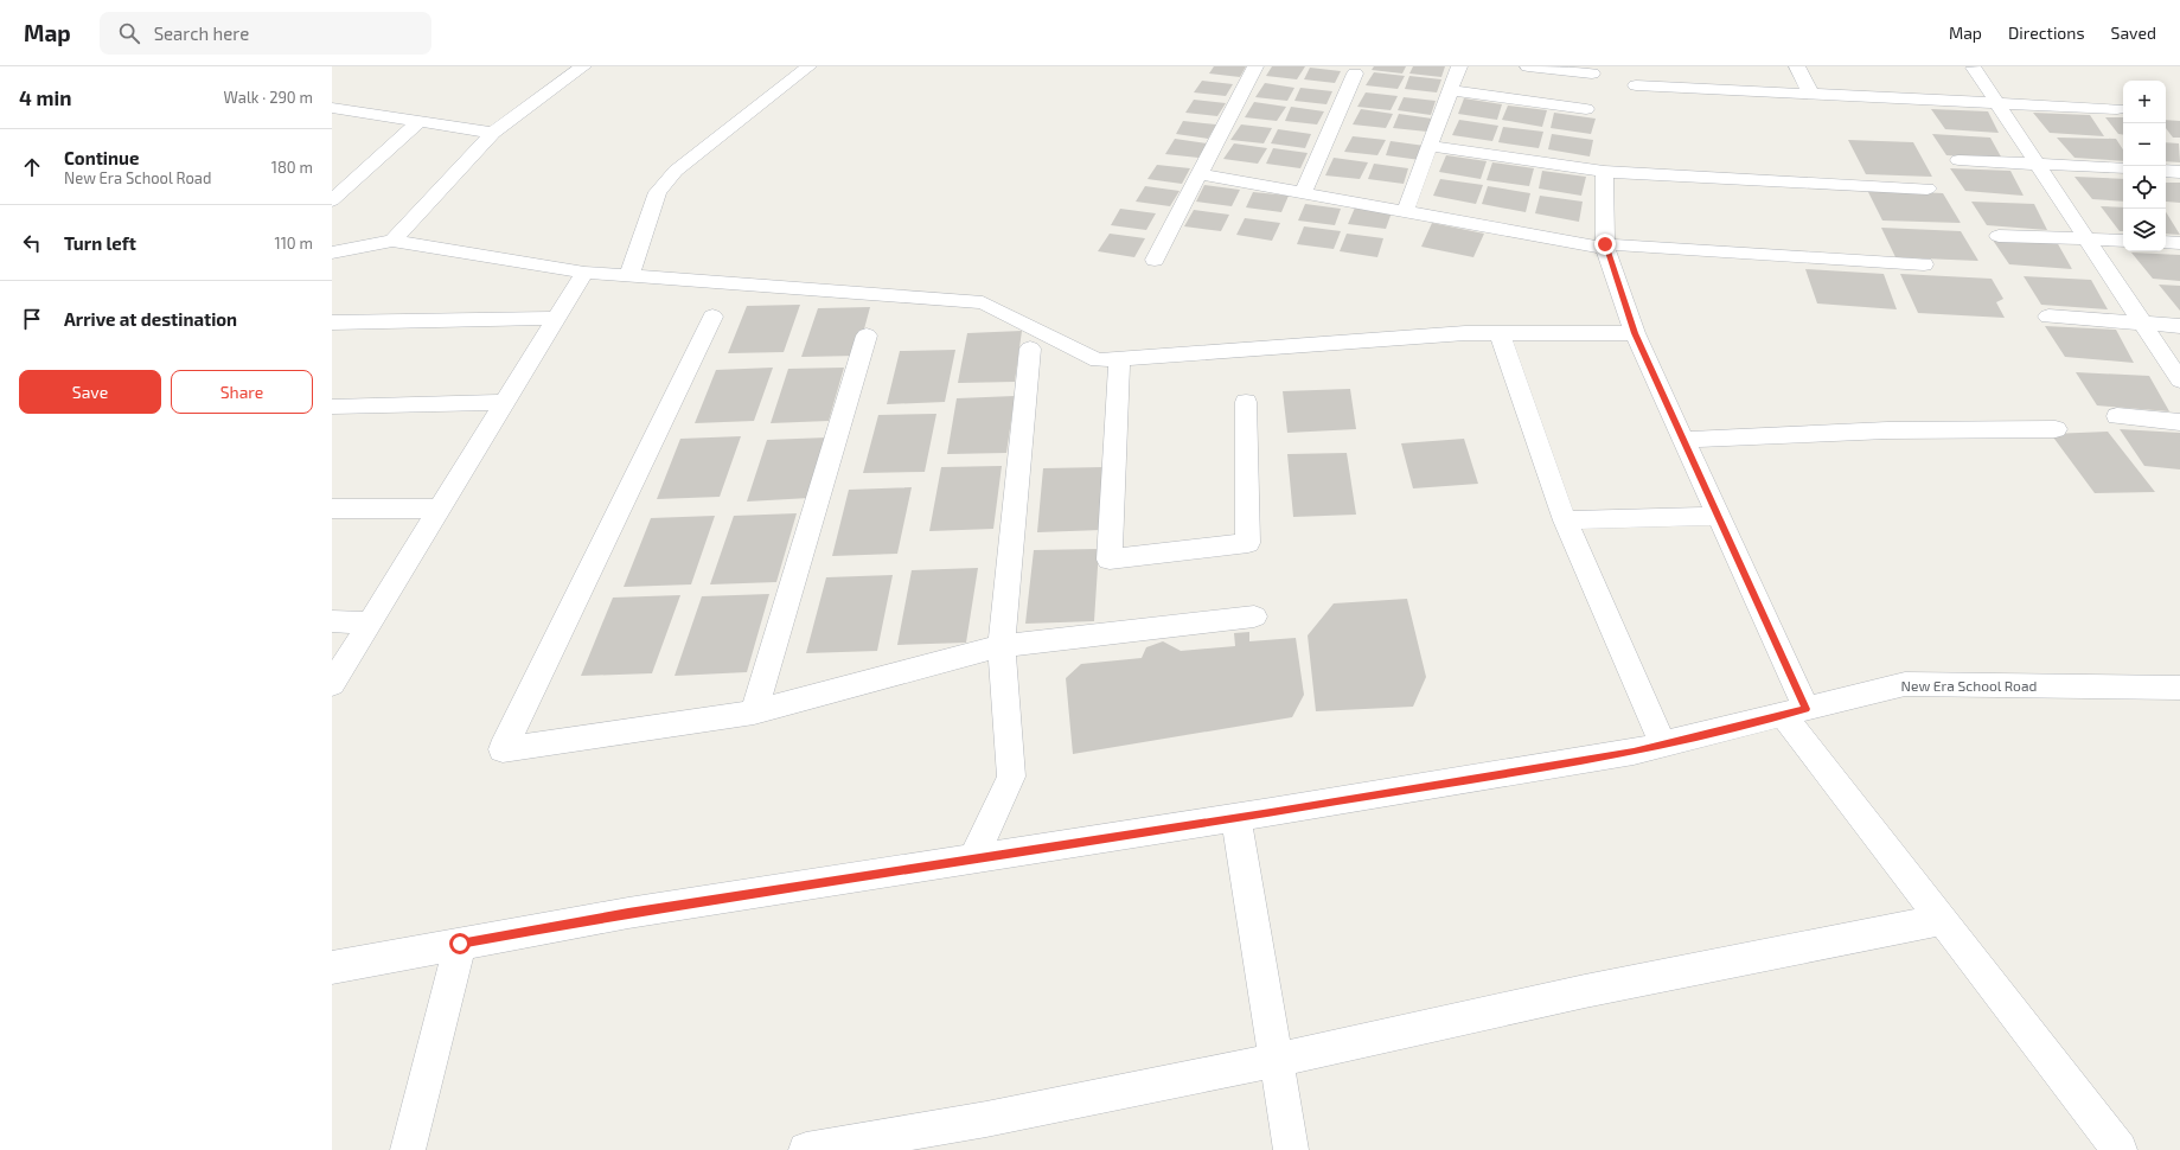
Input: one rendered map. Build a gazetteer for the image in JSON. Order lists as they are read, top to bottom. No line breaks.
{"streets":{"street":["New Era School Road"]},"page":{"header":"Map","search":"Search here","nav":["Map","Directions","Saved"],"heading":["4 min","Walk · 290 m"],"map_buttons":["+","−"],"list":[["Continue","New Era School Road","180 m"],["Turn left","110 m"],"Arrive at destination"],"buttons":["Save","Share"]}}
